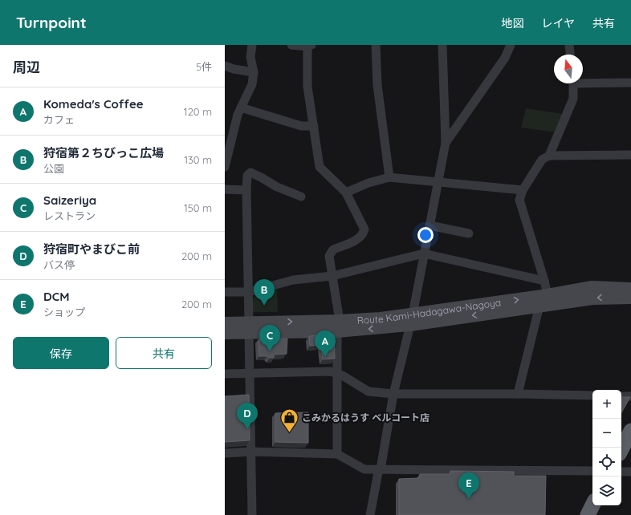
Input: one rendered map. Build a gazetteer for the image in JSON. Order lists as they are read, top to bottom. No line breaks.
{"streets":{"main road":["Route Kami-Hadagawa-Nagoya"]},"places":{"shop":["こみかるはうす ベルコート店"]},"north":"top","page":{"header":"Turnpoint","nav":["地図","レイヤ","共有"],"heading":["周辺","5件"],"list":[{"mark":"A","name":"Komeda's Coffee","note":"カフェ","value":"120 m"},{"mark":"B","name":"狩宿第２ちびっこ広場","note":"公園","value":"130 m"},{"mark":"C","name":"Saizeriya","note":"レストラン","value":"150 m"},{"mark":"D","name":"狩宿町やまびこ前","note":"バス停","value":"200 m"},{"mark":"E","name":"DCM","note":"ショップ","value":"200 m"}],"pins":["B","C","A","D","E"],"buttons":["保存","共有"],"map_buttons":["+","−"]}}
